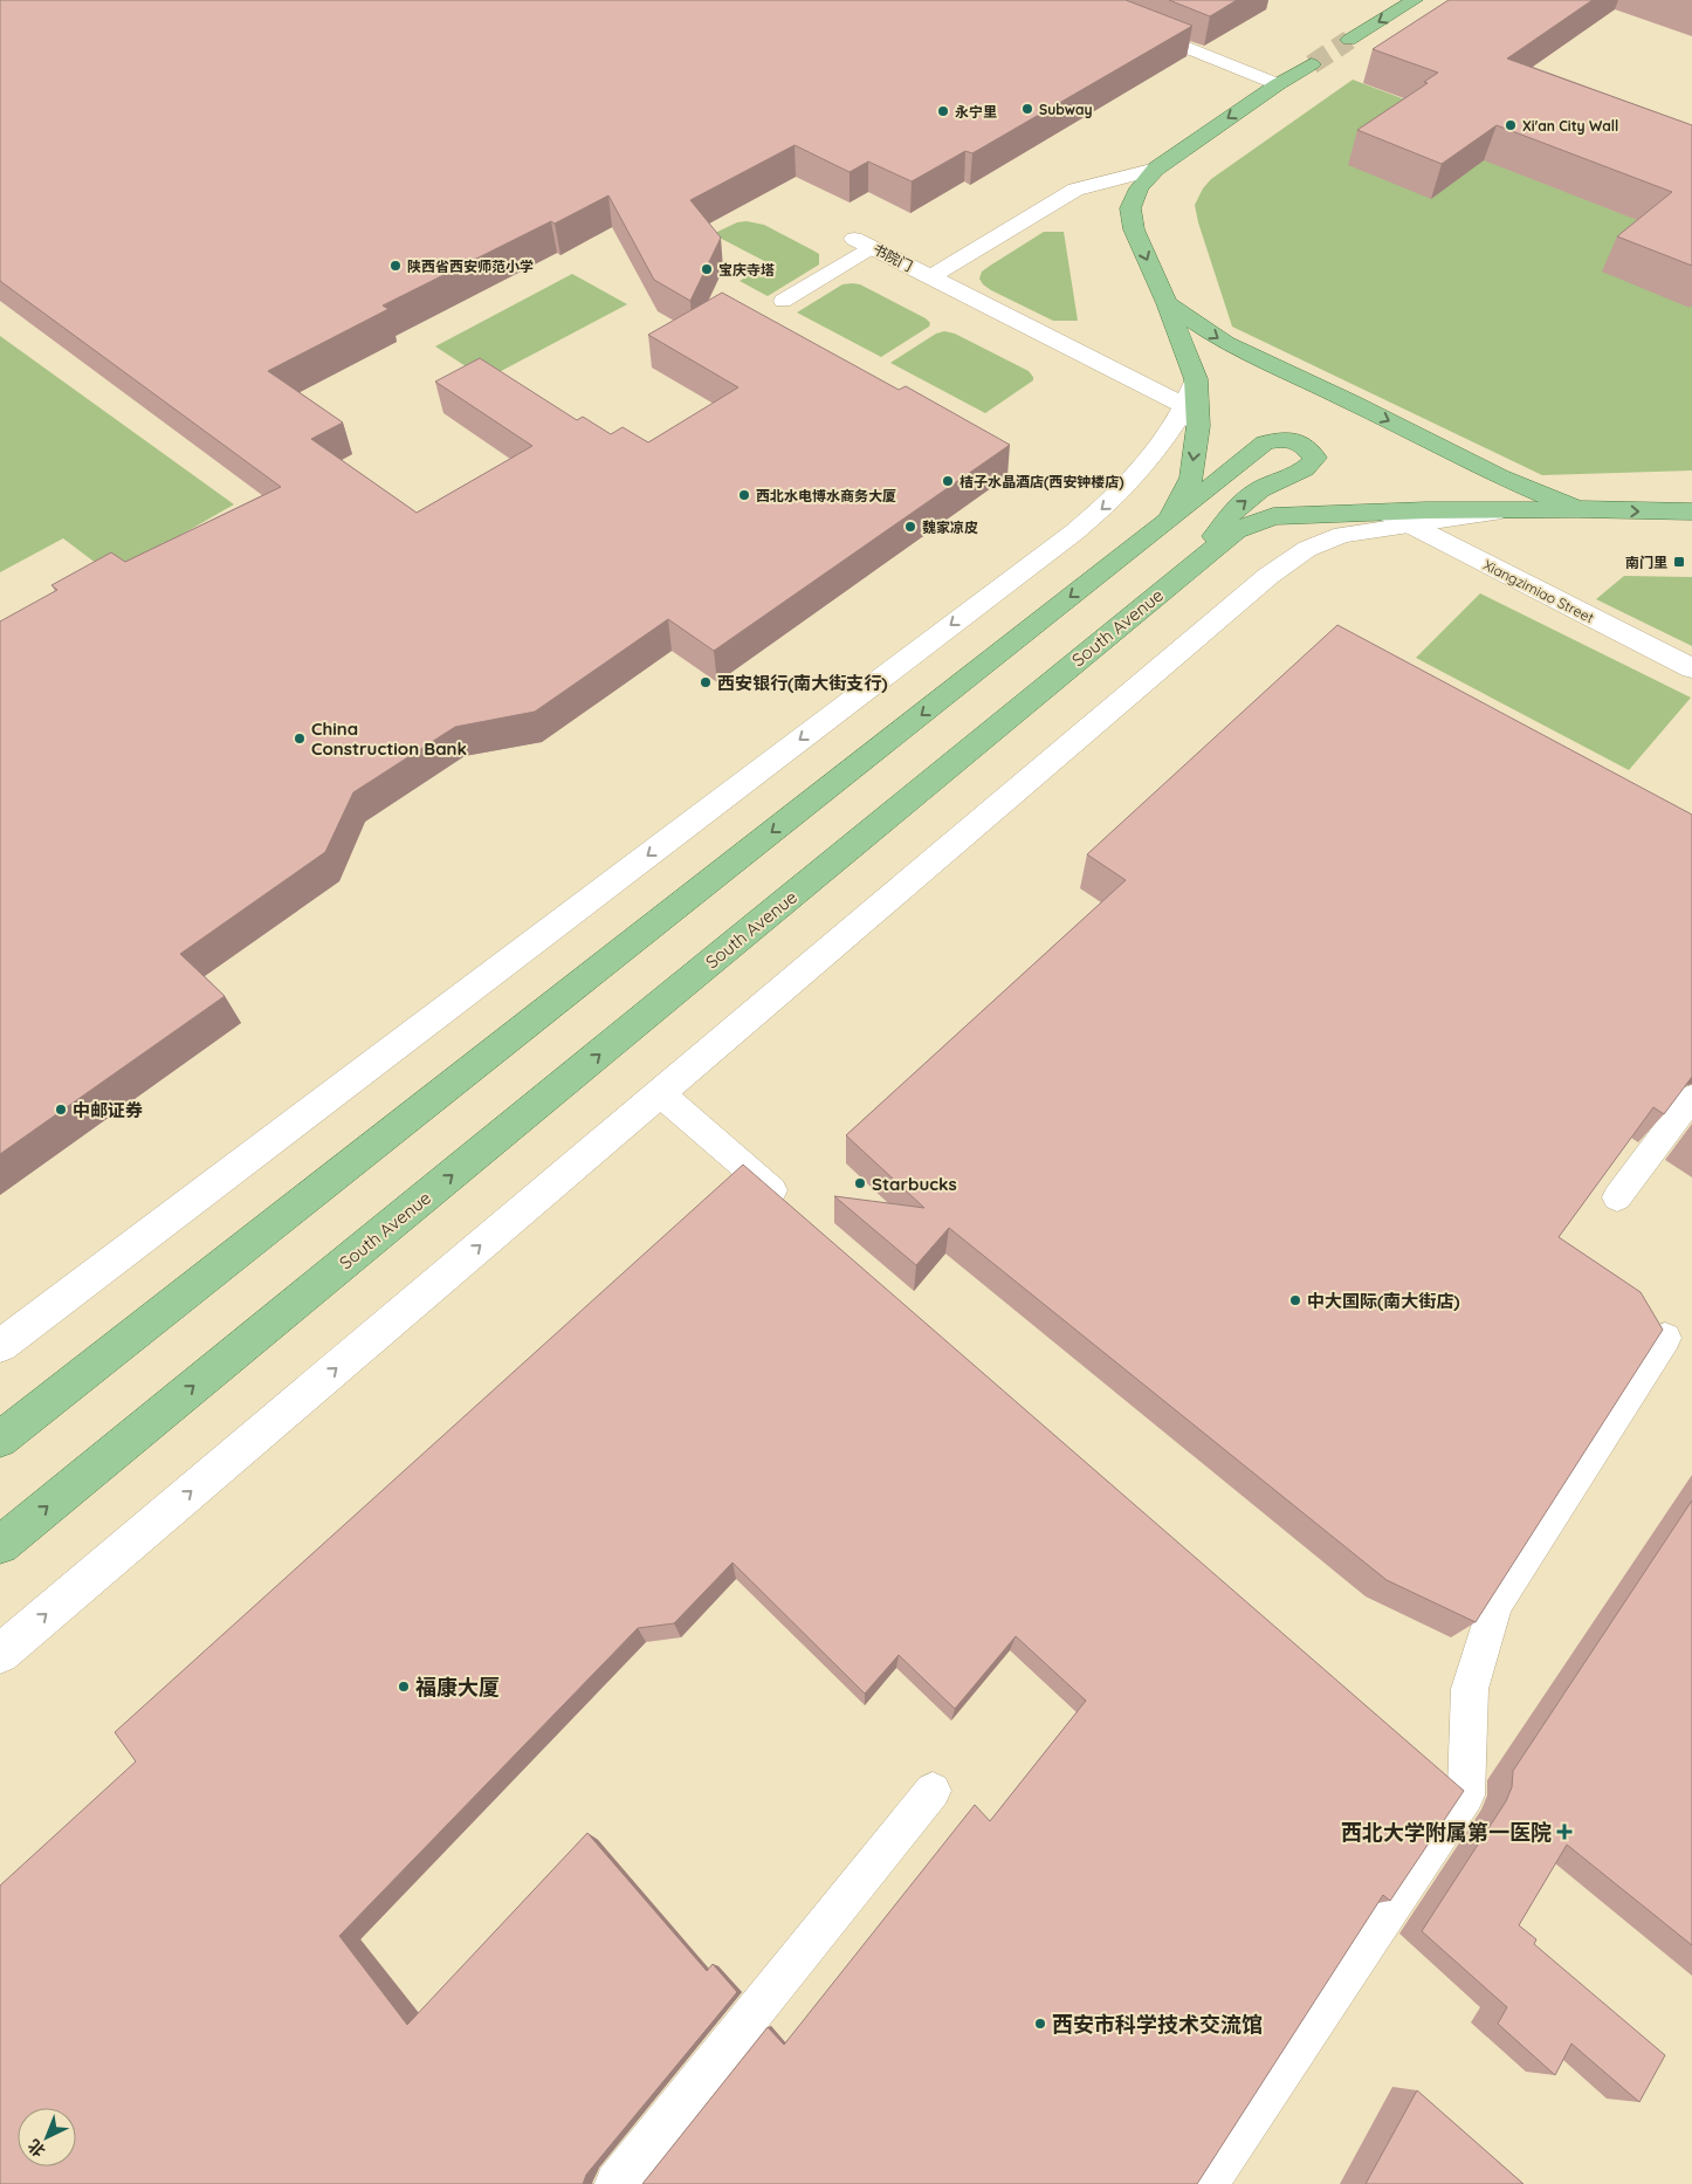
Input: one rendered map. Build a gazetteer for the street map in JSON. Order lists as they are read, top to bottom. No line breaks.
{"streets":{"main road":["South Avenue"],"street":["书院门","Xiangzimiao Street"]},"crossings":[["Xiangzimiao Street","South Avenue"]],"places":{"other":["Subway","永宁里","Xi'an City Wall","陕西省西安师范小学","宝庆寺塔","桔子水晶酒店(西安钟楼店)","西北水电博水商务大厦","魏家凉皮","西安银行(南大街支行)","China Construction Bank","中邮证券","Starbucks","中大国际(南大街店)","福康大厦","西安市科学技术交流馆"],"transit":["南门里"],"health":["西北大学附属第一医院"]},"north":"bottom left"}
